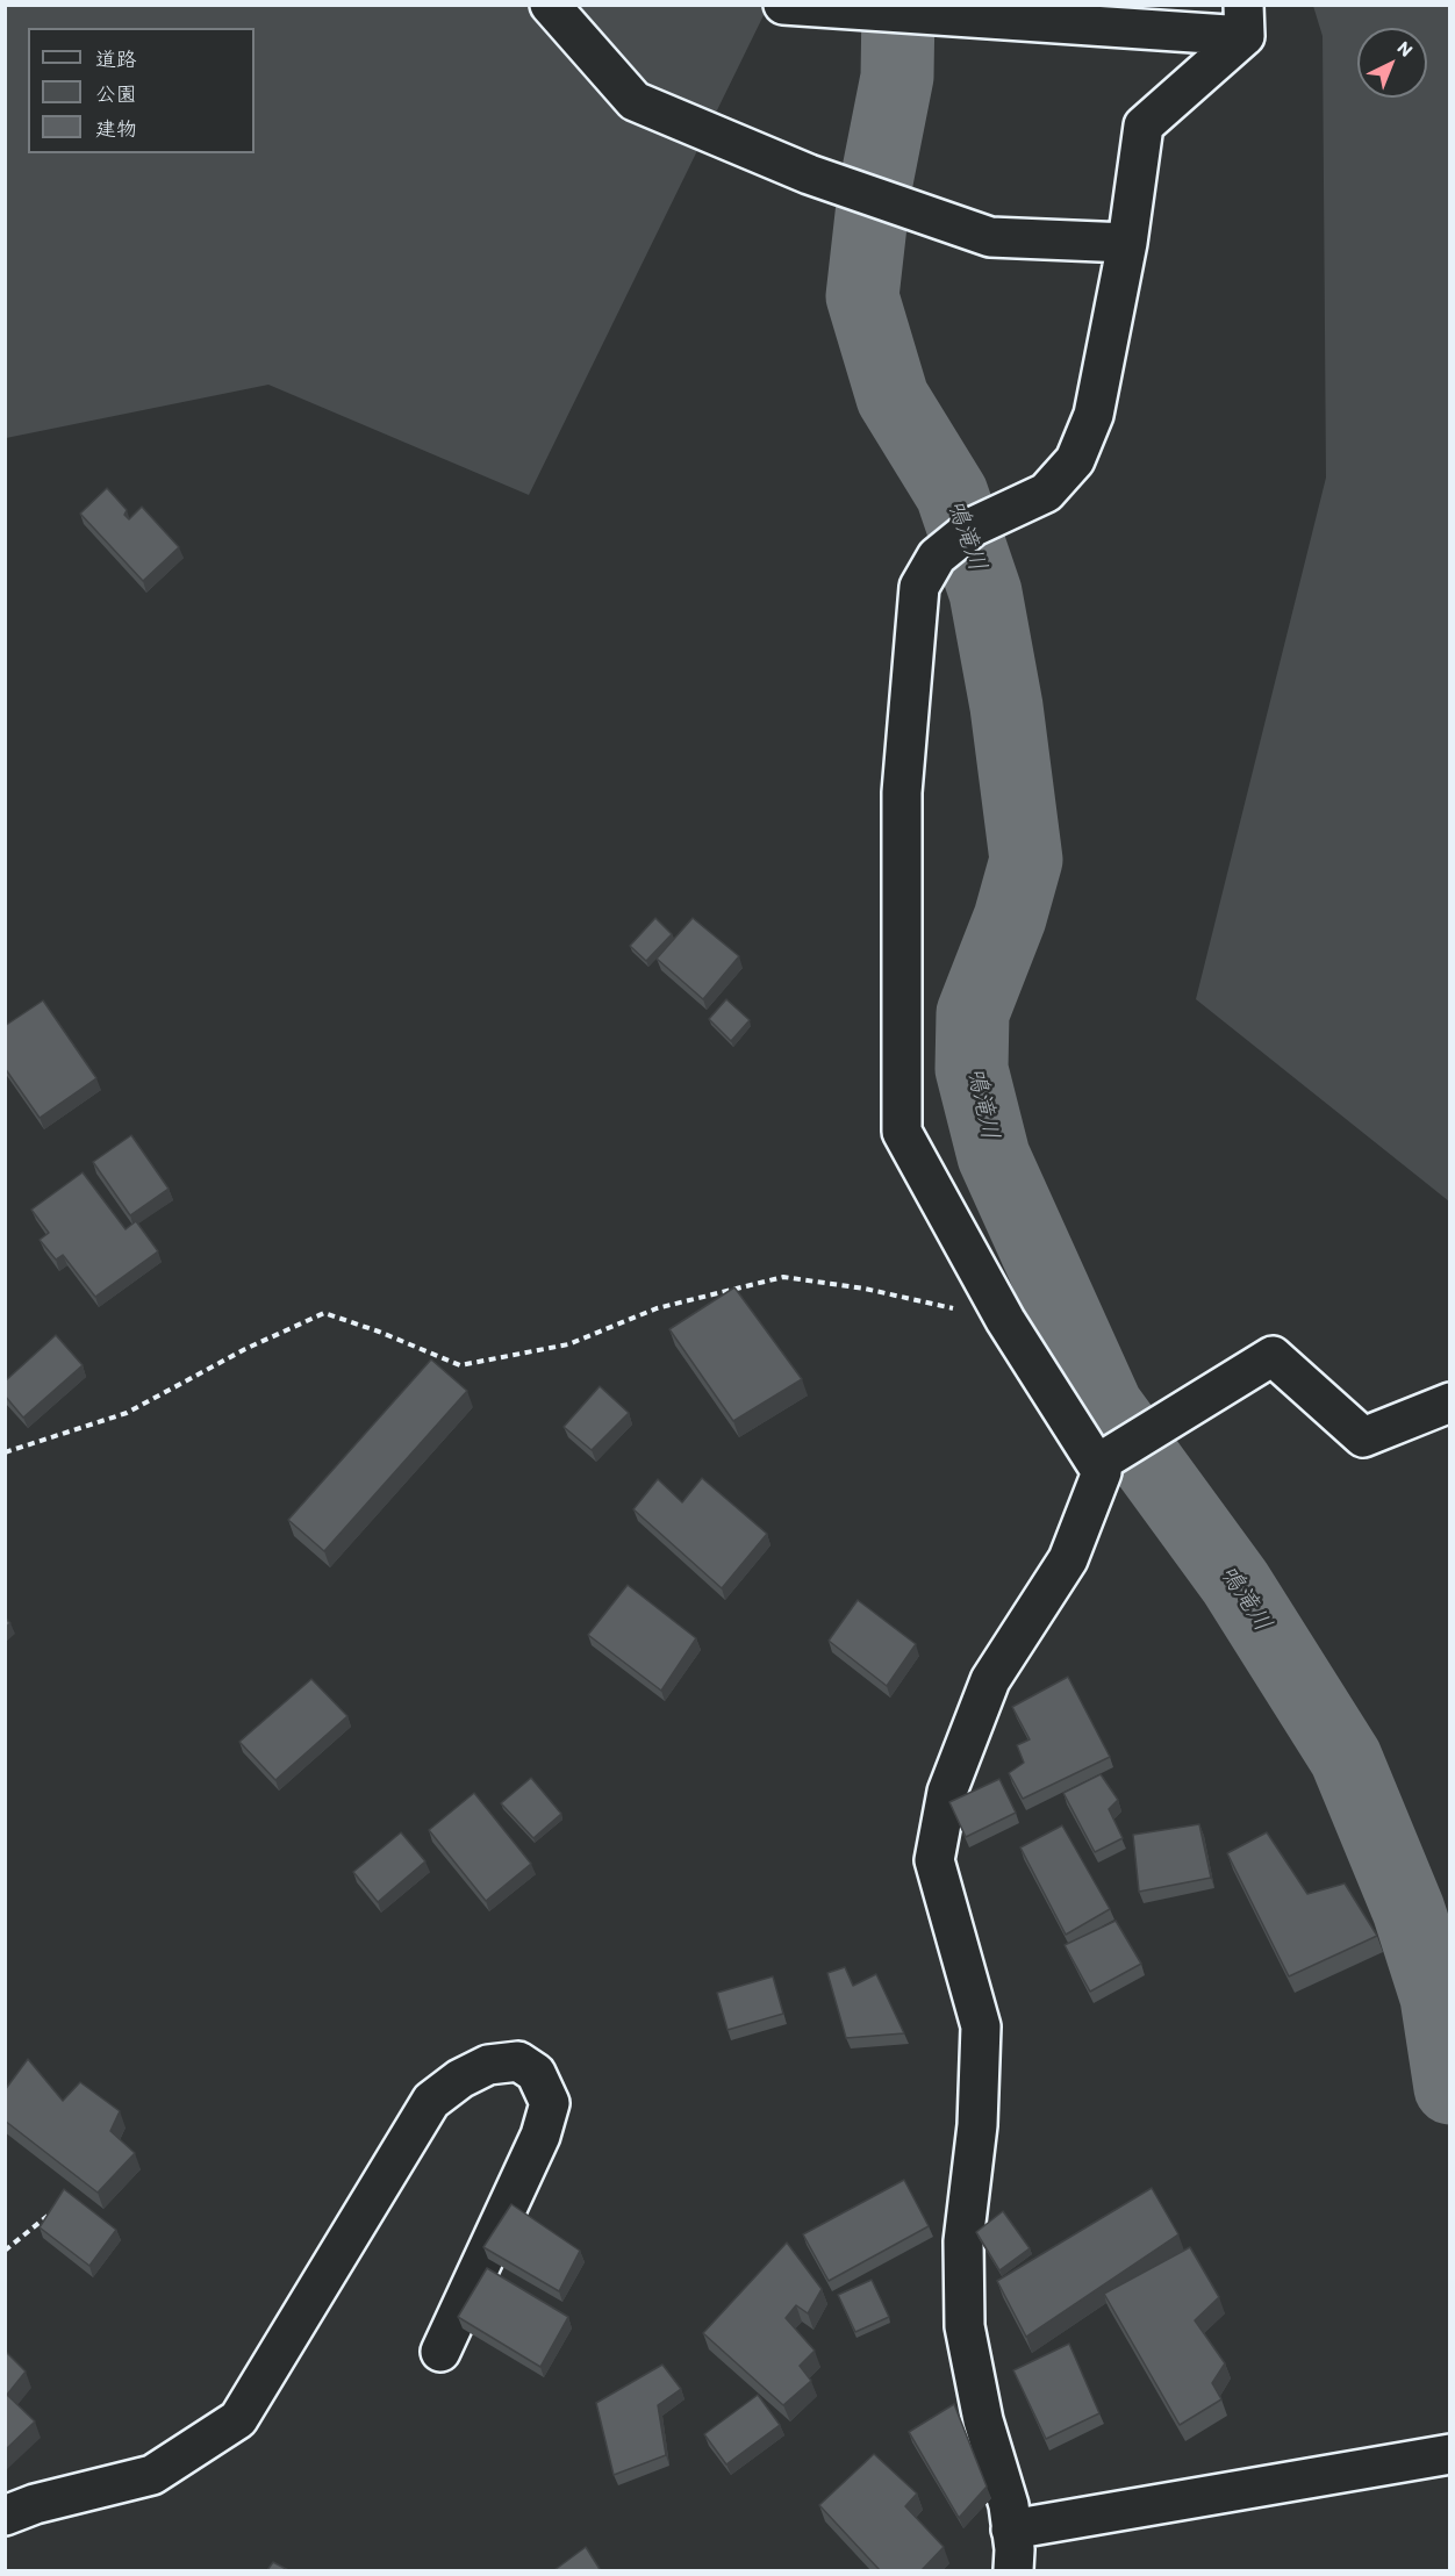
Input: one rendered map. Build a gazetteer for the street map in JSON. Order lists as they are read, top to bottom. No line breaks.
{"water":["鳴滝川"],"legend":["道路","公園","建物"],"north":"top right"}
